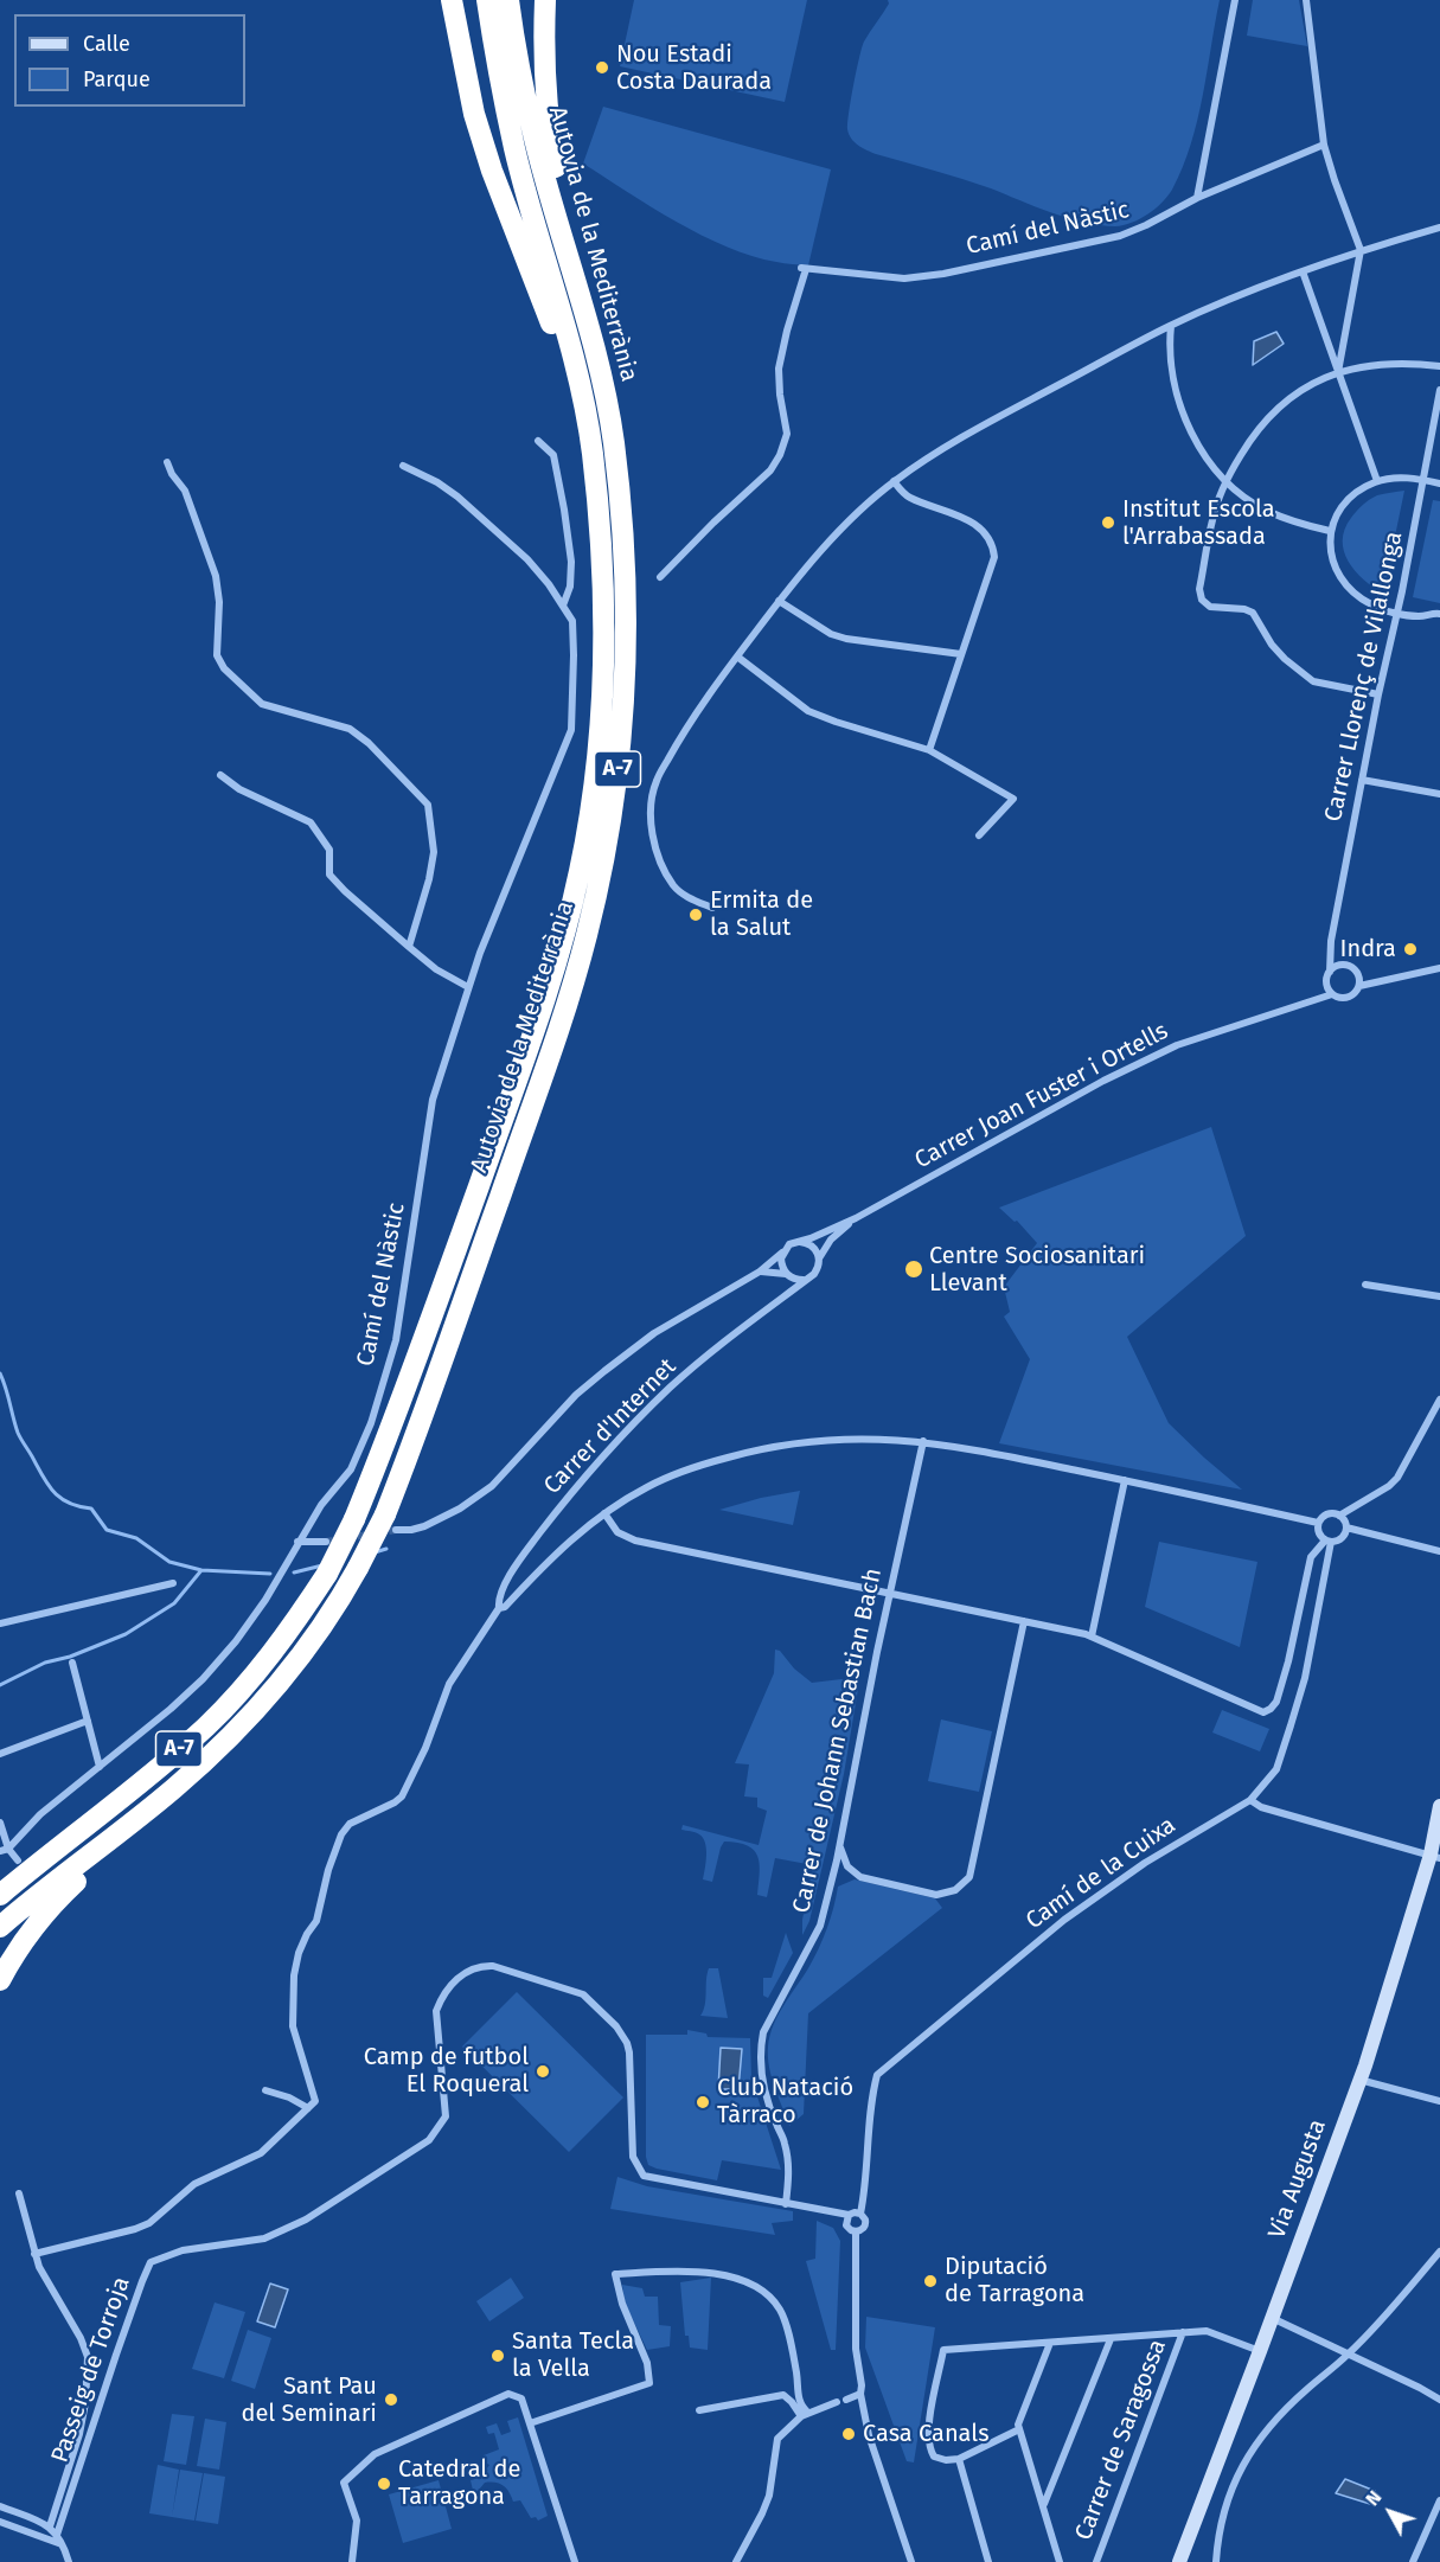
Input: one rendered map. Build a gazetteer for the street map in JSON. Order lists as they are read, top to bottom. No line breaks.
{"streets":{"highway":["Autovia de la Mediterrània","A-7"],"main road":["Via Augusta"],"street":["Camí del Nàstic","Carrer Llorenç de Vilallonga","Carrer Joan Fuster i Ortells","Carrer d'Internet","Carrer de Johann Sebastian Bach","Camí de la Cuixa","Passeig de Torroja","Carrer de Saragossa"]},"crossings":[["Carrer Llorenç de Vilallonga","Carrer Joan Fuster i Ortells"],["Carrer Joan Fuster i Ortells","Carrer d'Internet"],["Carrer de Johann Sebastian Bach","Passeig de Torroja"],["Camí de la Cuixa","Passeig de Torroja"]],"places":["Nou Estadi Costa Daurada","Institut Escola l'Arrabassada","Ermita de la Salut","Indra","Centre Sociosanitari Llevant","Camp de futbol El Roqueral","Club Natació Tàrraco","Diputació de Tarragona","Santa Tecla la Vella","Sant Pau del Seminari","Casa Canals","Catedral de Tarragona"],"legend":["Calle","Parque"],"north":"top left"}
